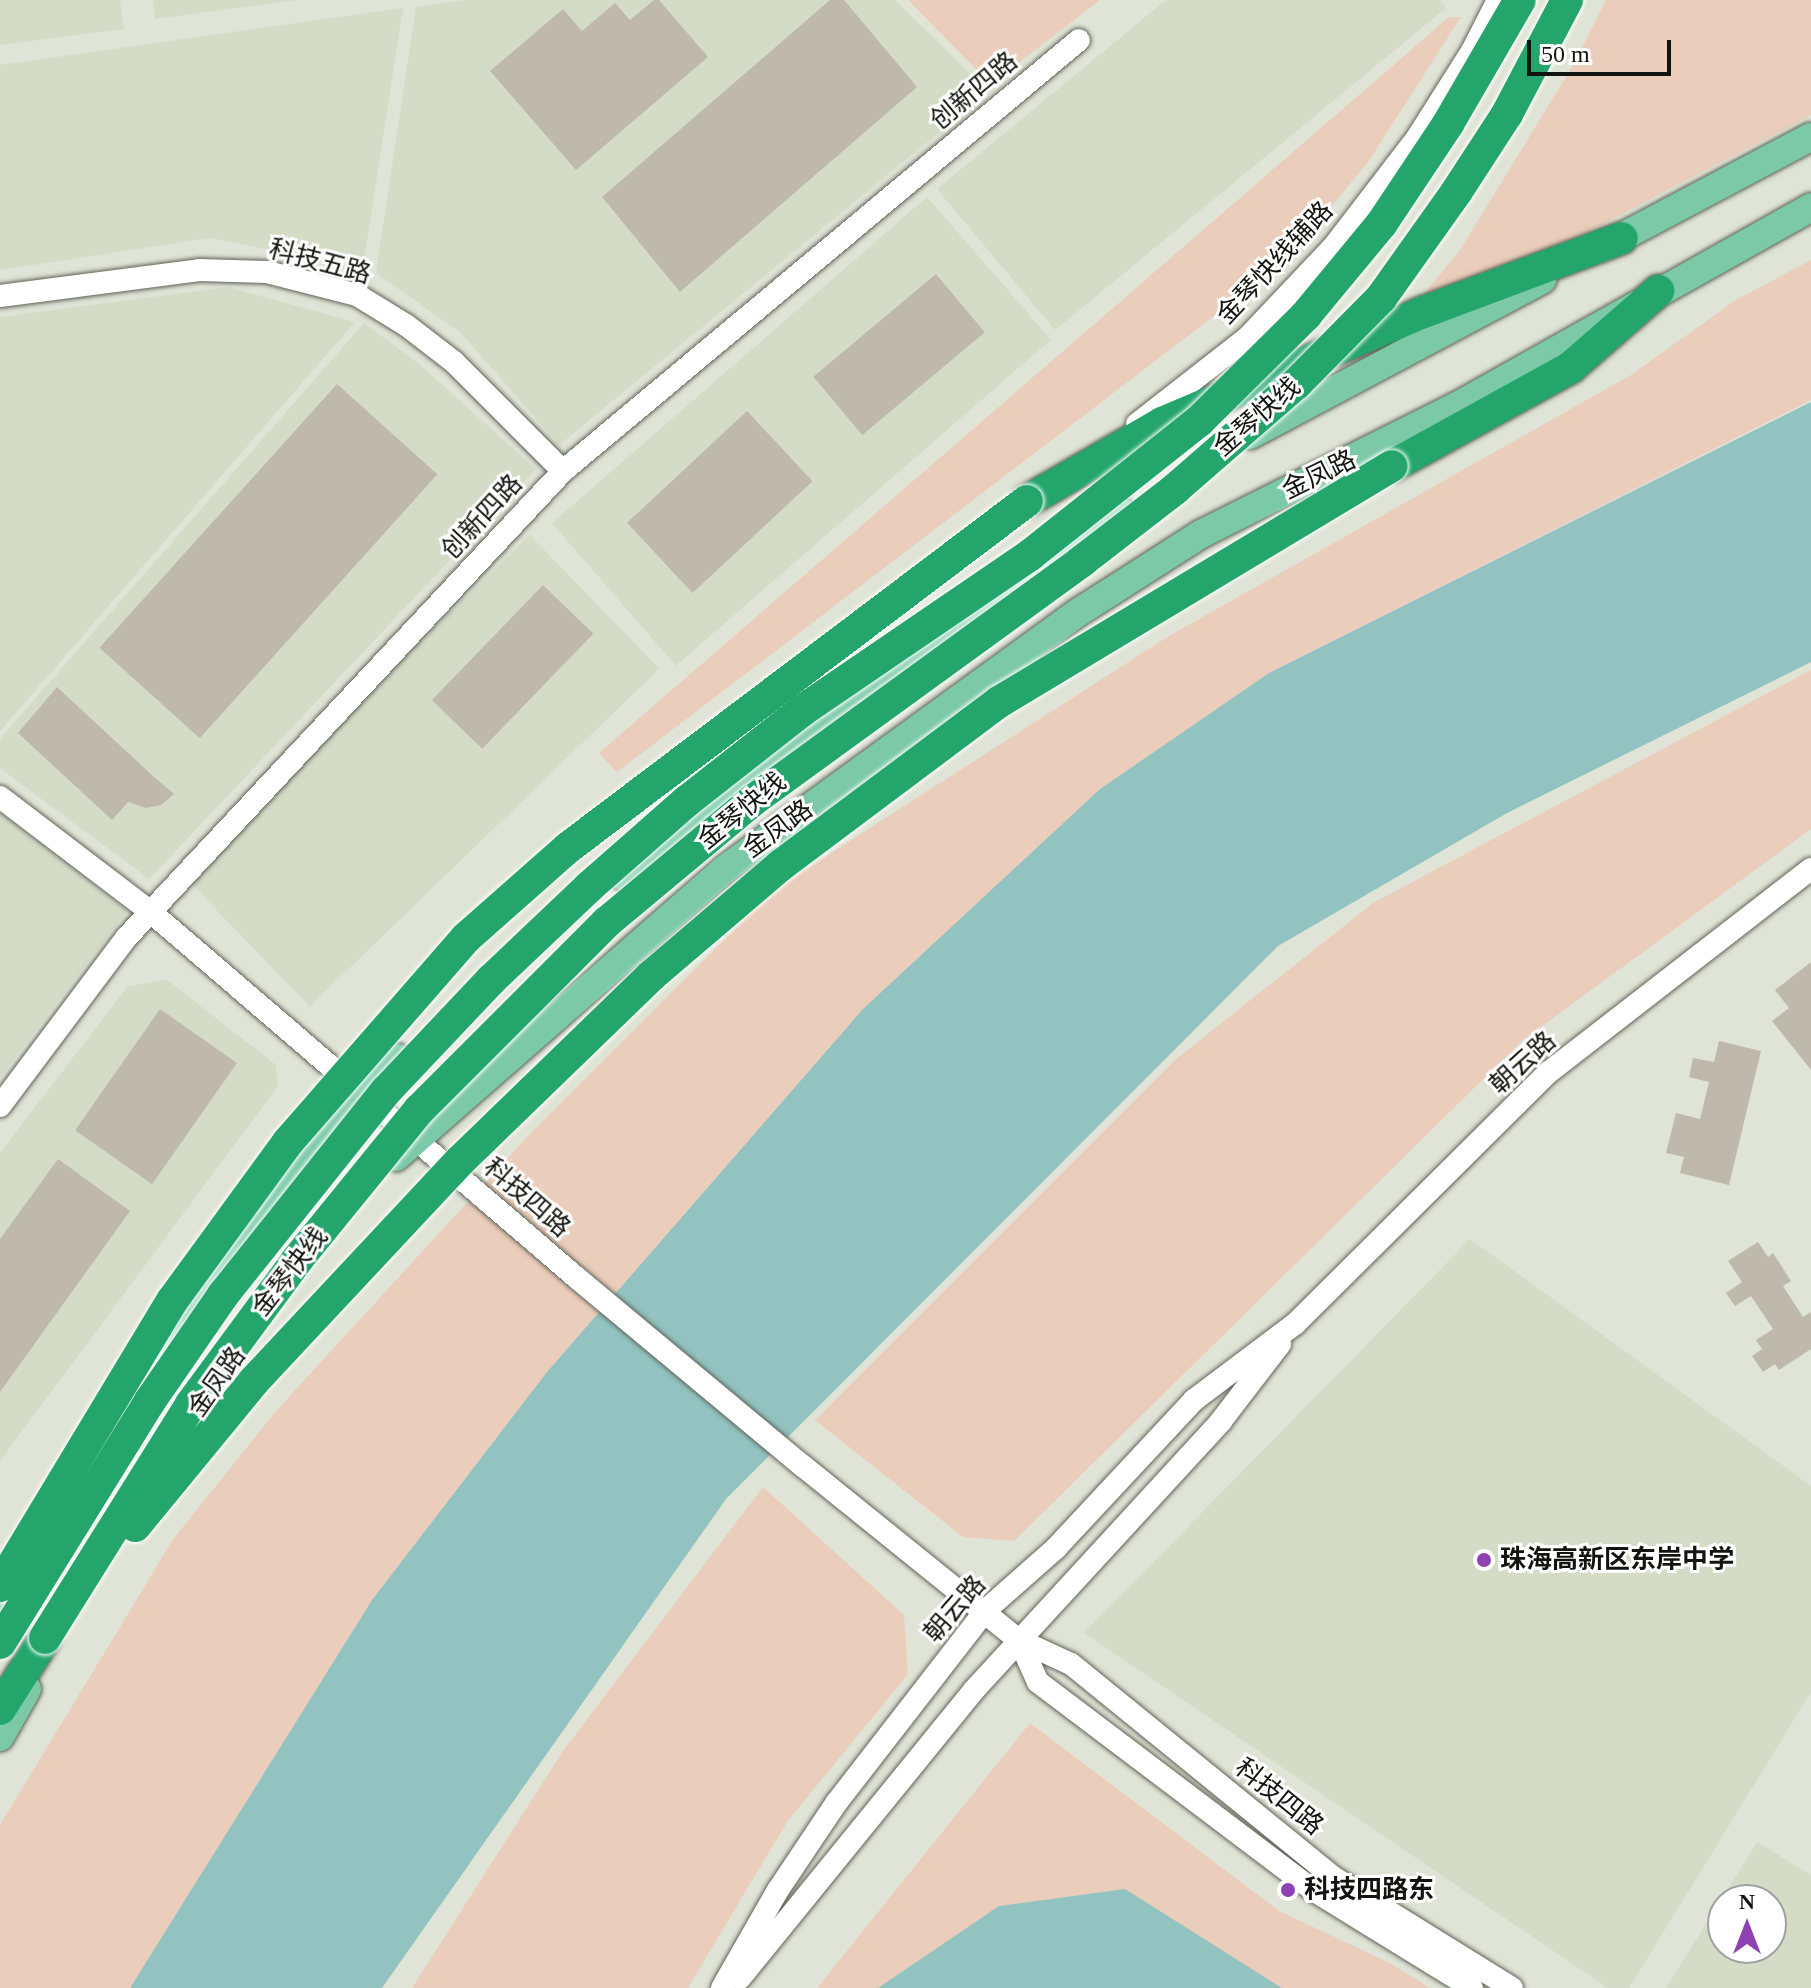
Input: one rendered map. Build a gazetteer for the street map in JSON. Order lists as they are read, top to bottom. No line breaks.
{"streets":{"highway":["金琴快线"],"main road":["金凤路"],"street":["创新四路","科技五路","金琴快线辅路","朝云路","科技四路"]},"crossings":[["创新四路","科技五路"],["创新四路","科技四路"],["金凤路","科技四路"],["朝云路","科技四路"]],"places":["珠海高新区东岸中学","科技四路东"],"scale_bar":"50 m","north":"top"}
